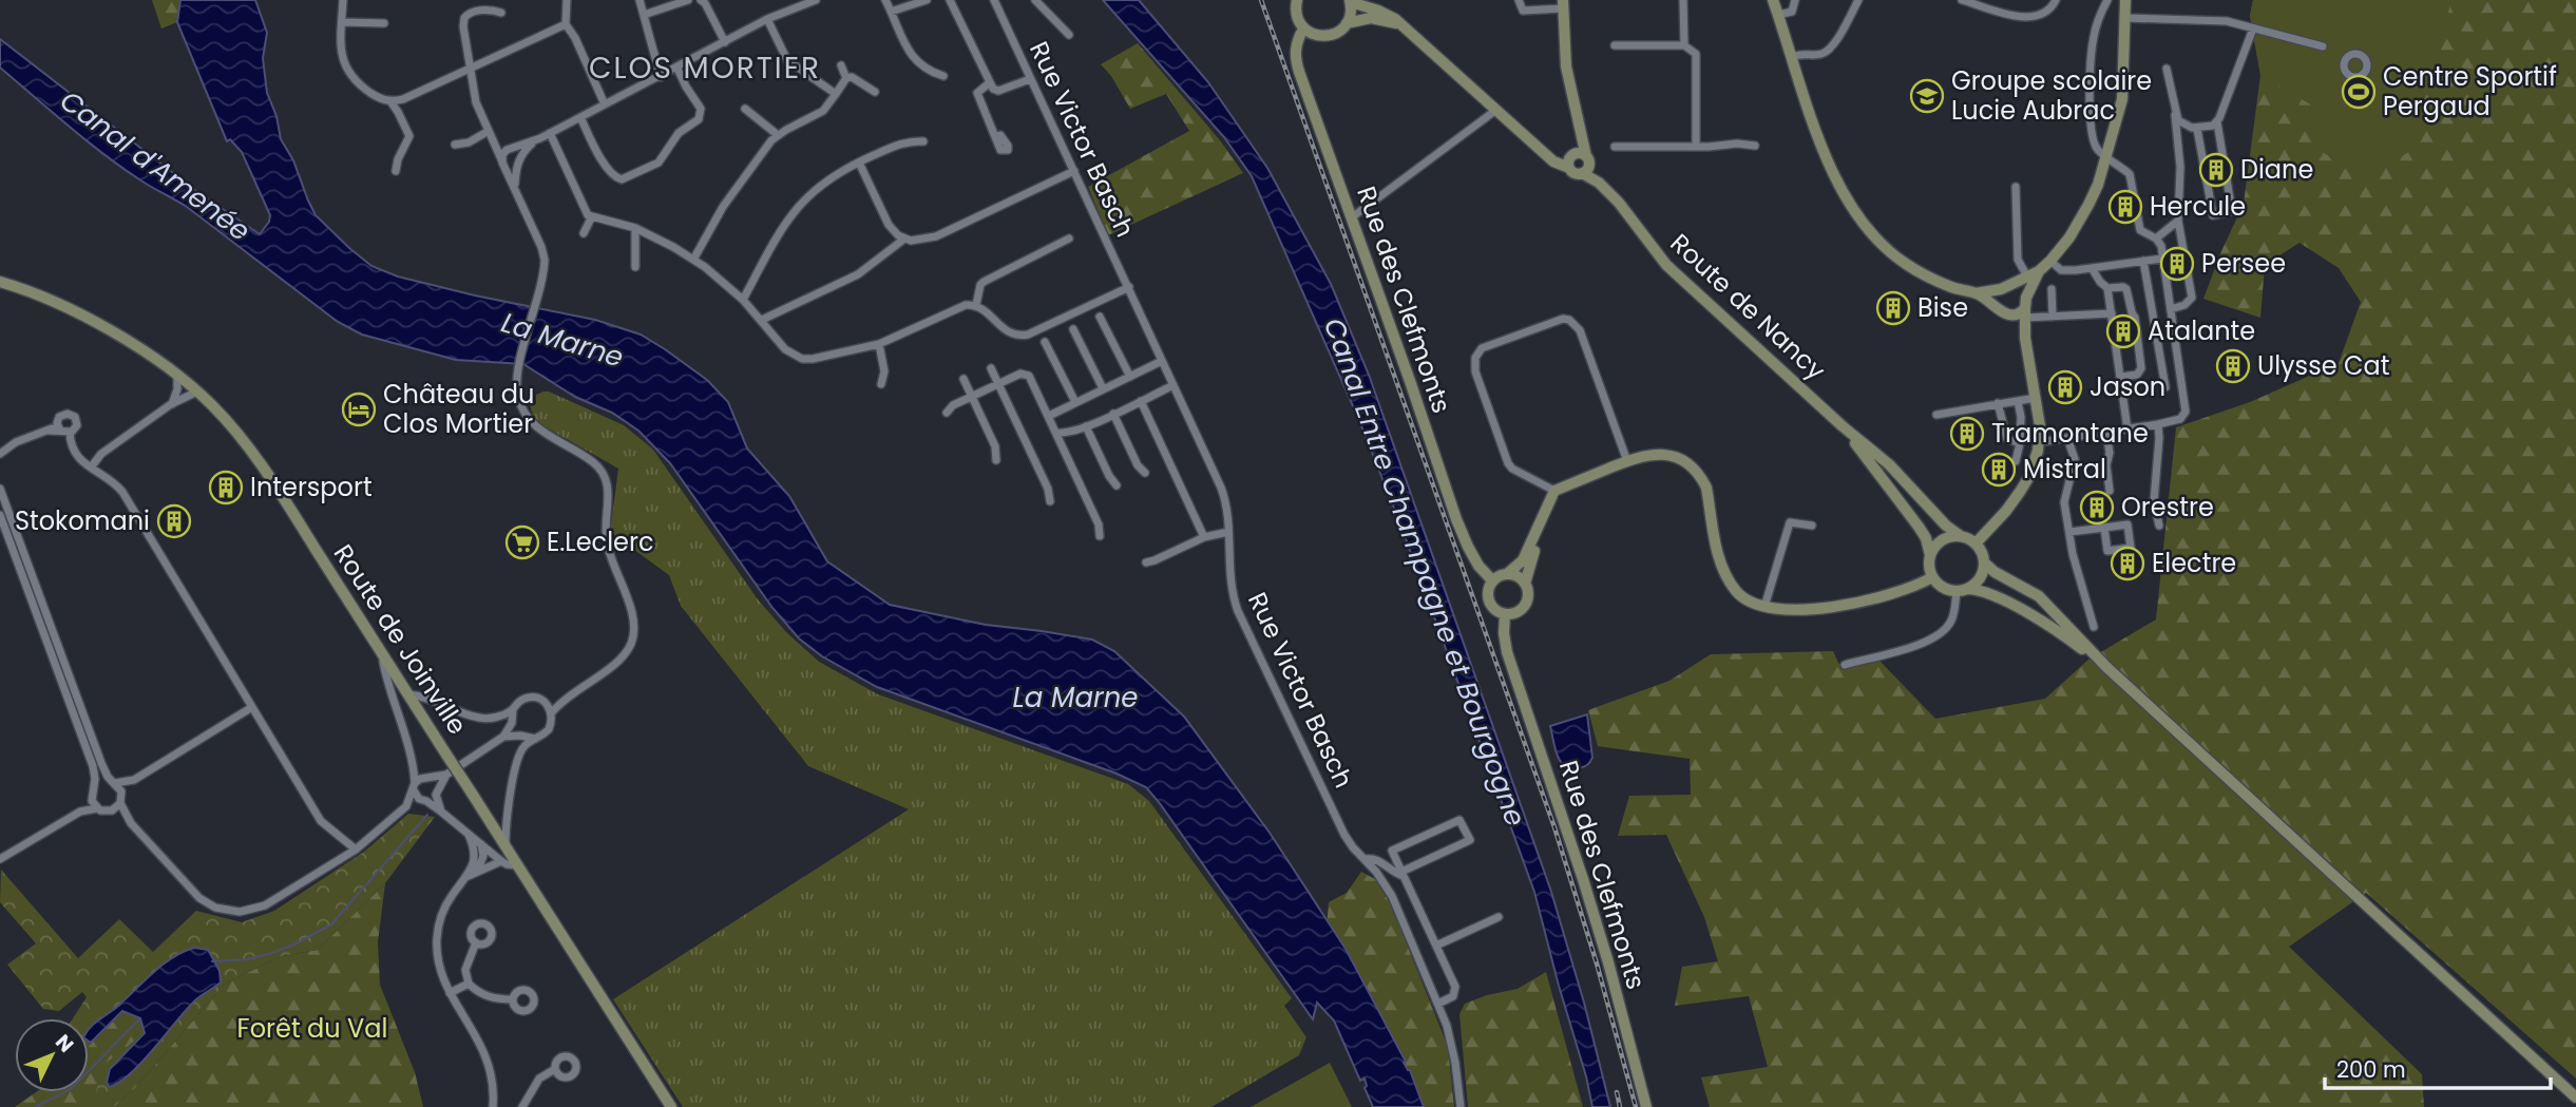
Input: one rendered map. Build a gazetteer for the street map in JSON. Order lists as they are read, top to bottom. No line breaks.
{"streets":{"main road":["Rue des Clefmonts","Route de Nancy","Route de Joinville"],"street":["Rue Victor Basch"]},"districts":["CLOS MORTIER"],"water":["Canal d'Amenée","La Marne","Canal Entre Champagne et Bourgogne"],"parks":["Forêt du Val"],"places":{"sports":["Centre Sportif Pergaud"],"school or university":["Groupe scolaire Lucie Aubrac"],"building":["Diane","Hercule","Persee","Bise","Atalante","Ulysse Cat","Jason","Tramontane","Mistral","Intersport","Orestre","Stokomani","Electre"],"hotel":["Château du Clos Mortier"],"supermarket":["E.Leclerc"]},"scale_bar":"200 m","north":"top right"}
